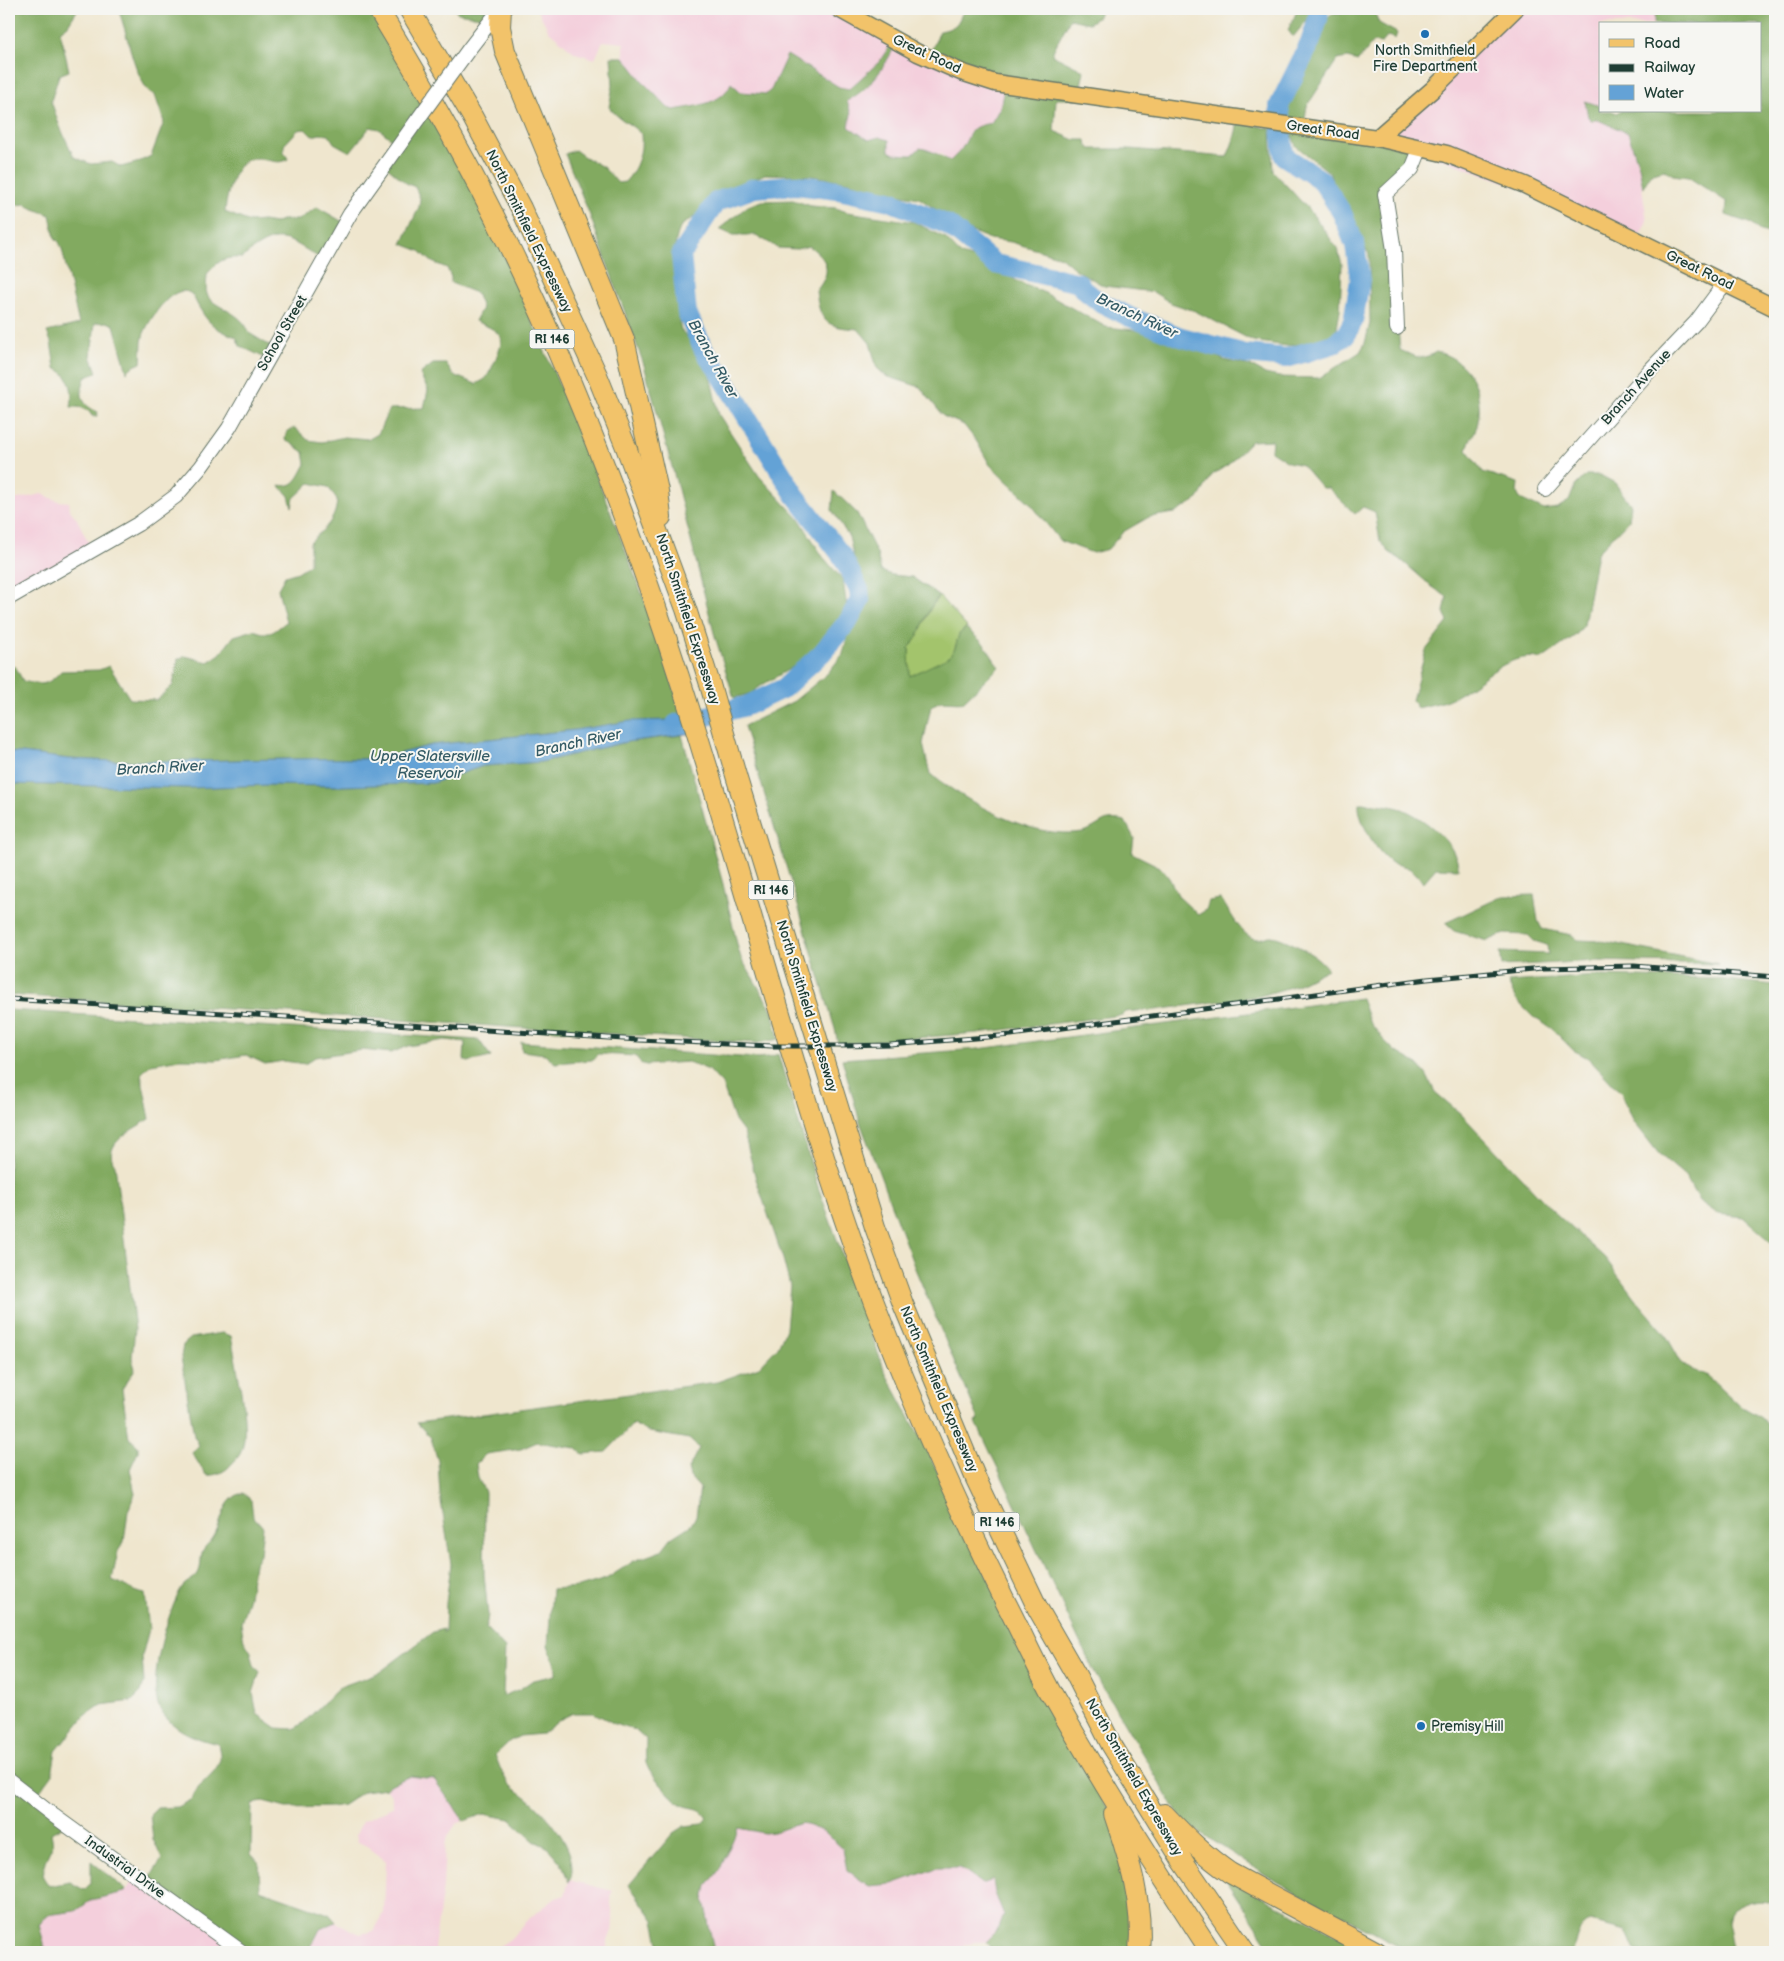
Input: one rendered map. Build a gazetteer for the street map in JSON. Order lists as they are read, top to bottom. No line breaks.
{"streets":{"highway":["North Smithfield Expressway","RI 146"],"main road":["Great Road"],"street":["School Street","Branch Avenue","Industrial Drive"]},"crossings":[["Great Road","Branch Avenue"]],"water":["Branch River","Upper Slatersville Reservoir"],"places":["North Smithfield Fire Department","Premisy Hill"],"legend":["Road","Railway","Water"]}
